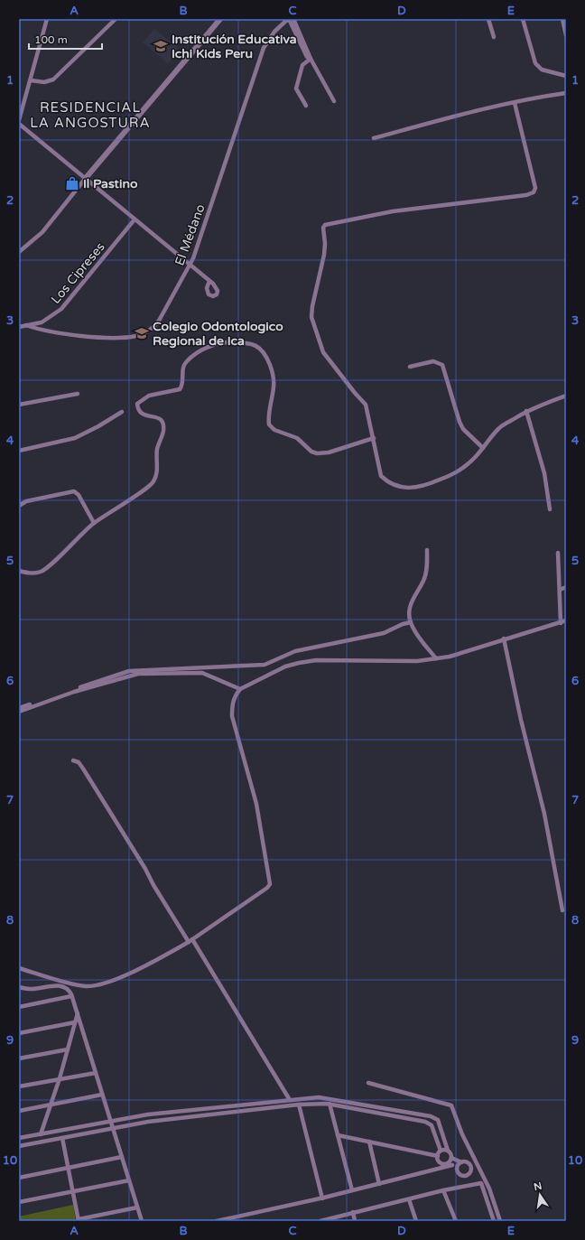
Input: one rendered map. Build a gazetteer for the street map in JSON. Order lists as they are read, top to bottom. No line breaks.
{"streets":{"street":["El Médano","Los Cipreses"]},"crossings":[["El Médano","Los Cipreses"]],"districts":["RESIDENCIAL LA ANGOSTURA"],"places":{"school or university":["Institución Educativa Ichi Kids Peru","Colegio Odontologico Regional de Ica"],"shop":["Il Pastino"]},"scale_bar":"100 m","north":"top","grid":{"columns":["A","B","C","D","E"],"rows":["1","2","3","4","5","6","7","8","9","10"]}}
